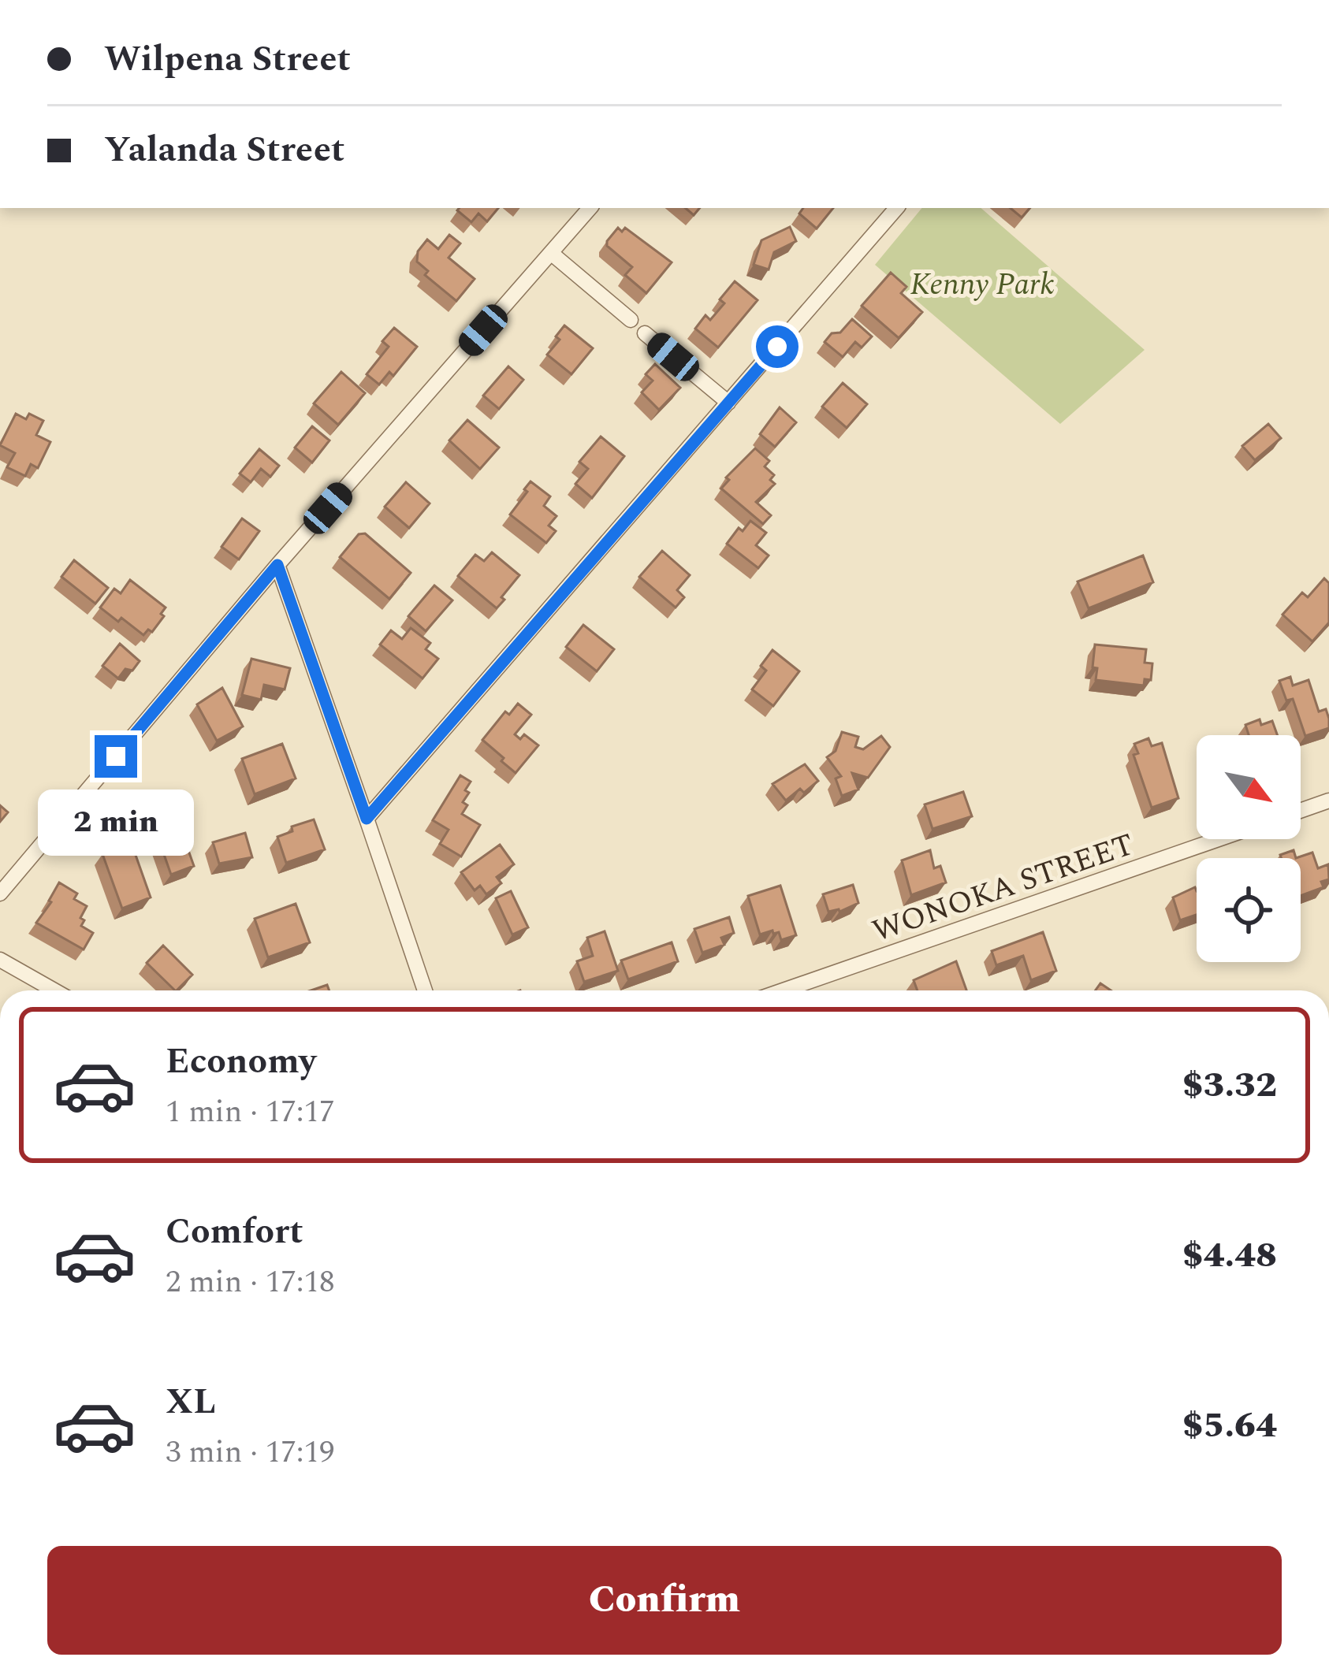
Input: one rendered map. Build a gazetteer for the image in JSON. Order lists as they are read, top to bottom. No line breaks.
{"streets":{"street":["WONOKA STREET"]},"parks":["Kenny Park"],"north":"bottom right","page":{"banner":["Wilpena Street","Yalanda Street"],"bubble":"2 min","list":[{"name":"Economy","note":"1 min · 17:17","value":"$3.32"},{"name":"Comfort","note":"2 min · 17:18","value":"$4.48"},{"name":"XL","note":"3 min · 17:19","value":"$5.64"}],"buttons":"Confirm"}}
